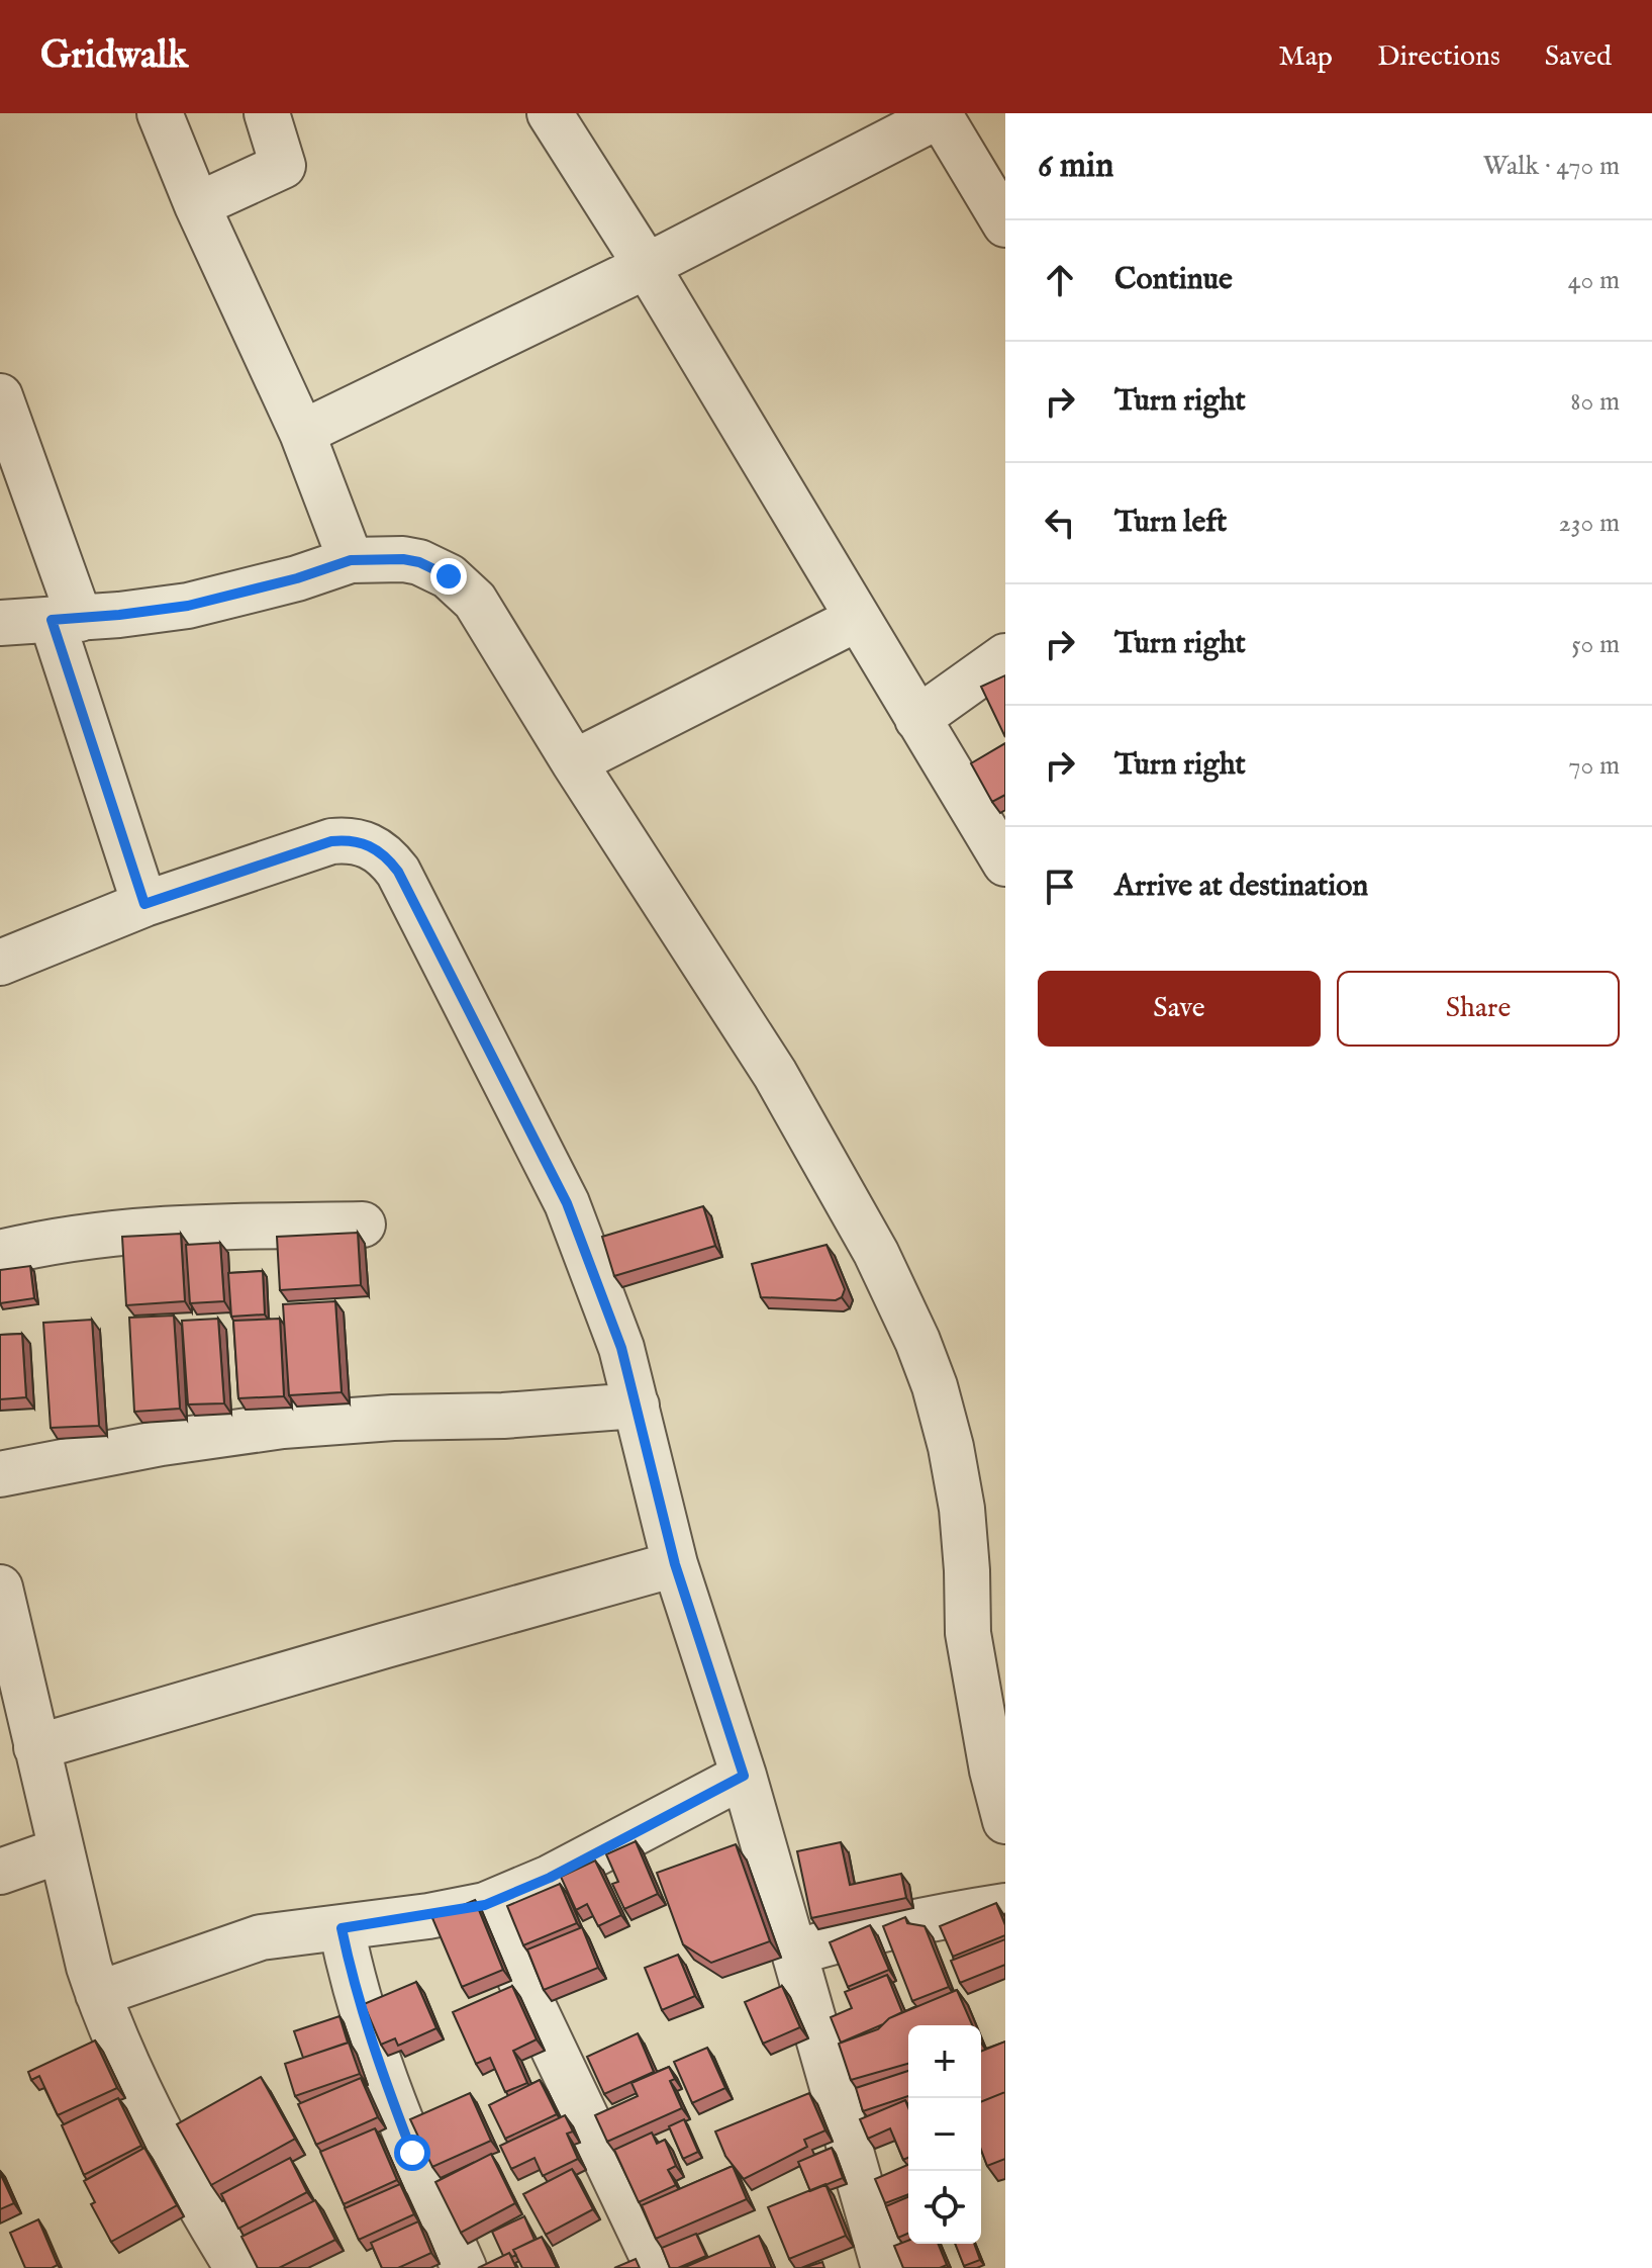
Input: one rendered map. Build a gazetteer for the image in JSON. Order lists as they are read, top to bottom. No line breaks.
{"page":{"header":"Gridwalk","nav":["Map","Directions","Saved"],"heading":["6 min","Walk · 470 m"],"list":[["Continue","40 m"],["Turn right","80 m"],["Turn left","230 m"],["Turn right","50 m"],["Turn right","70 m"],"Arrive at destination"],"buttons":["Save","Share"],"map_buttons":["+","−"]}}
